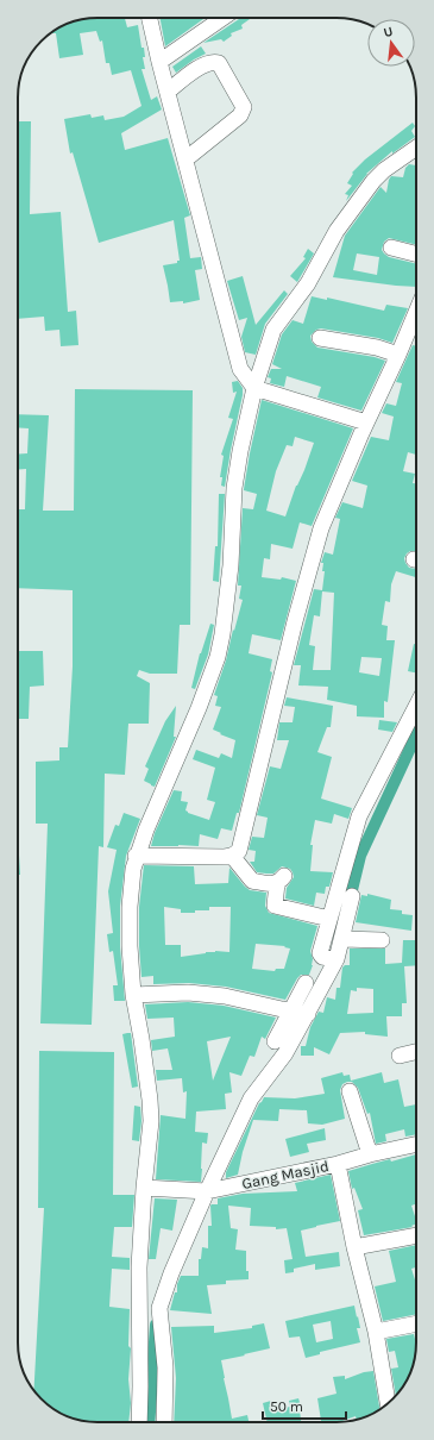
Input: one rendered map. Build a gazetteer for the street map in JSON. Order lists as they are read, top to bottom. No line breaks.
{"streets":{"street":["Gang Masjid"]},"scale_bar":"50 m","north":"top"}
